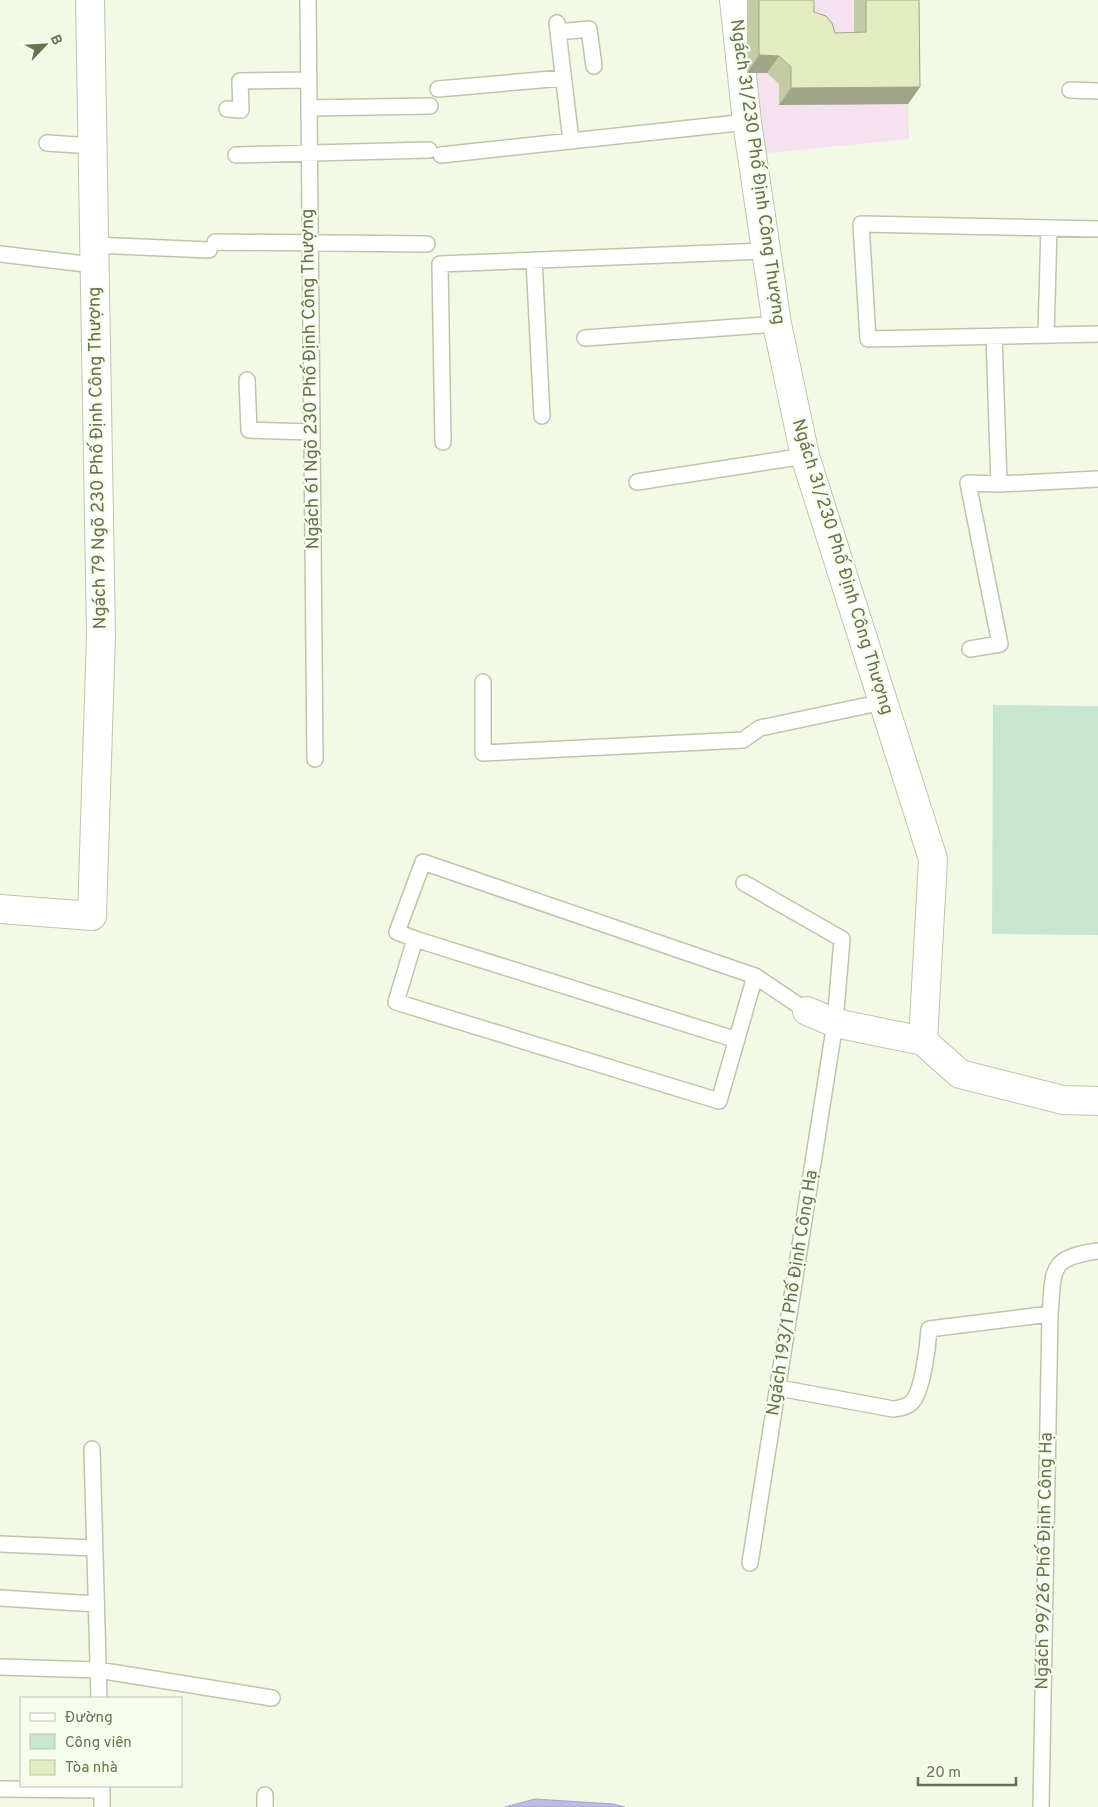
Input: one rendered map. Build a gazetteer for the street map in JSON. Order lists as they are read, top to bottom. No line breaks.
{"streets":{"street":["Ngách 31/230 Phố Định Công Thượng","Ngách 79 Ngõ 230 Phố Định Công Thượng"],"lane":["Ngách 61 Ngõ 230 Phố Định Công Thượng","Ngách 193/1 Phố Định Công Hạ","Ngách 99/26 Phố Định Công Hạ"]},"legend":["Đường","Công viên","Tòa nhà"],"scale_bar":"20 m","north":"top right"}
